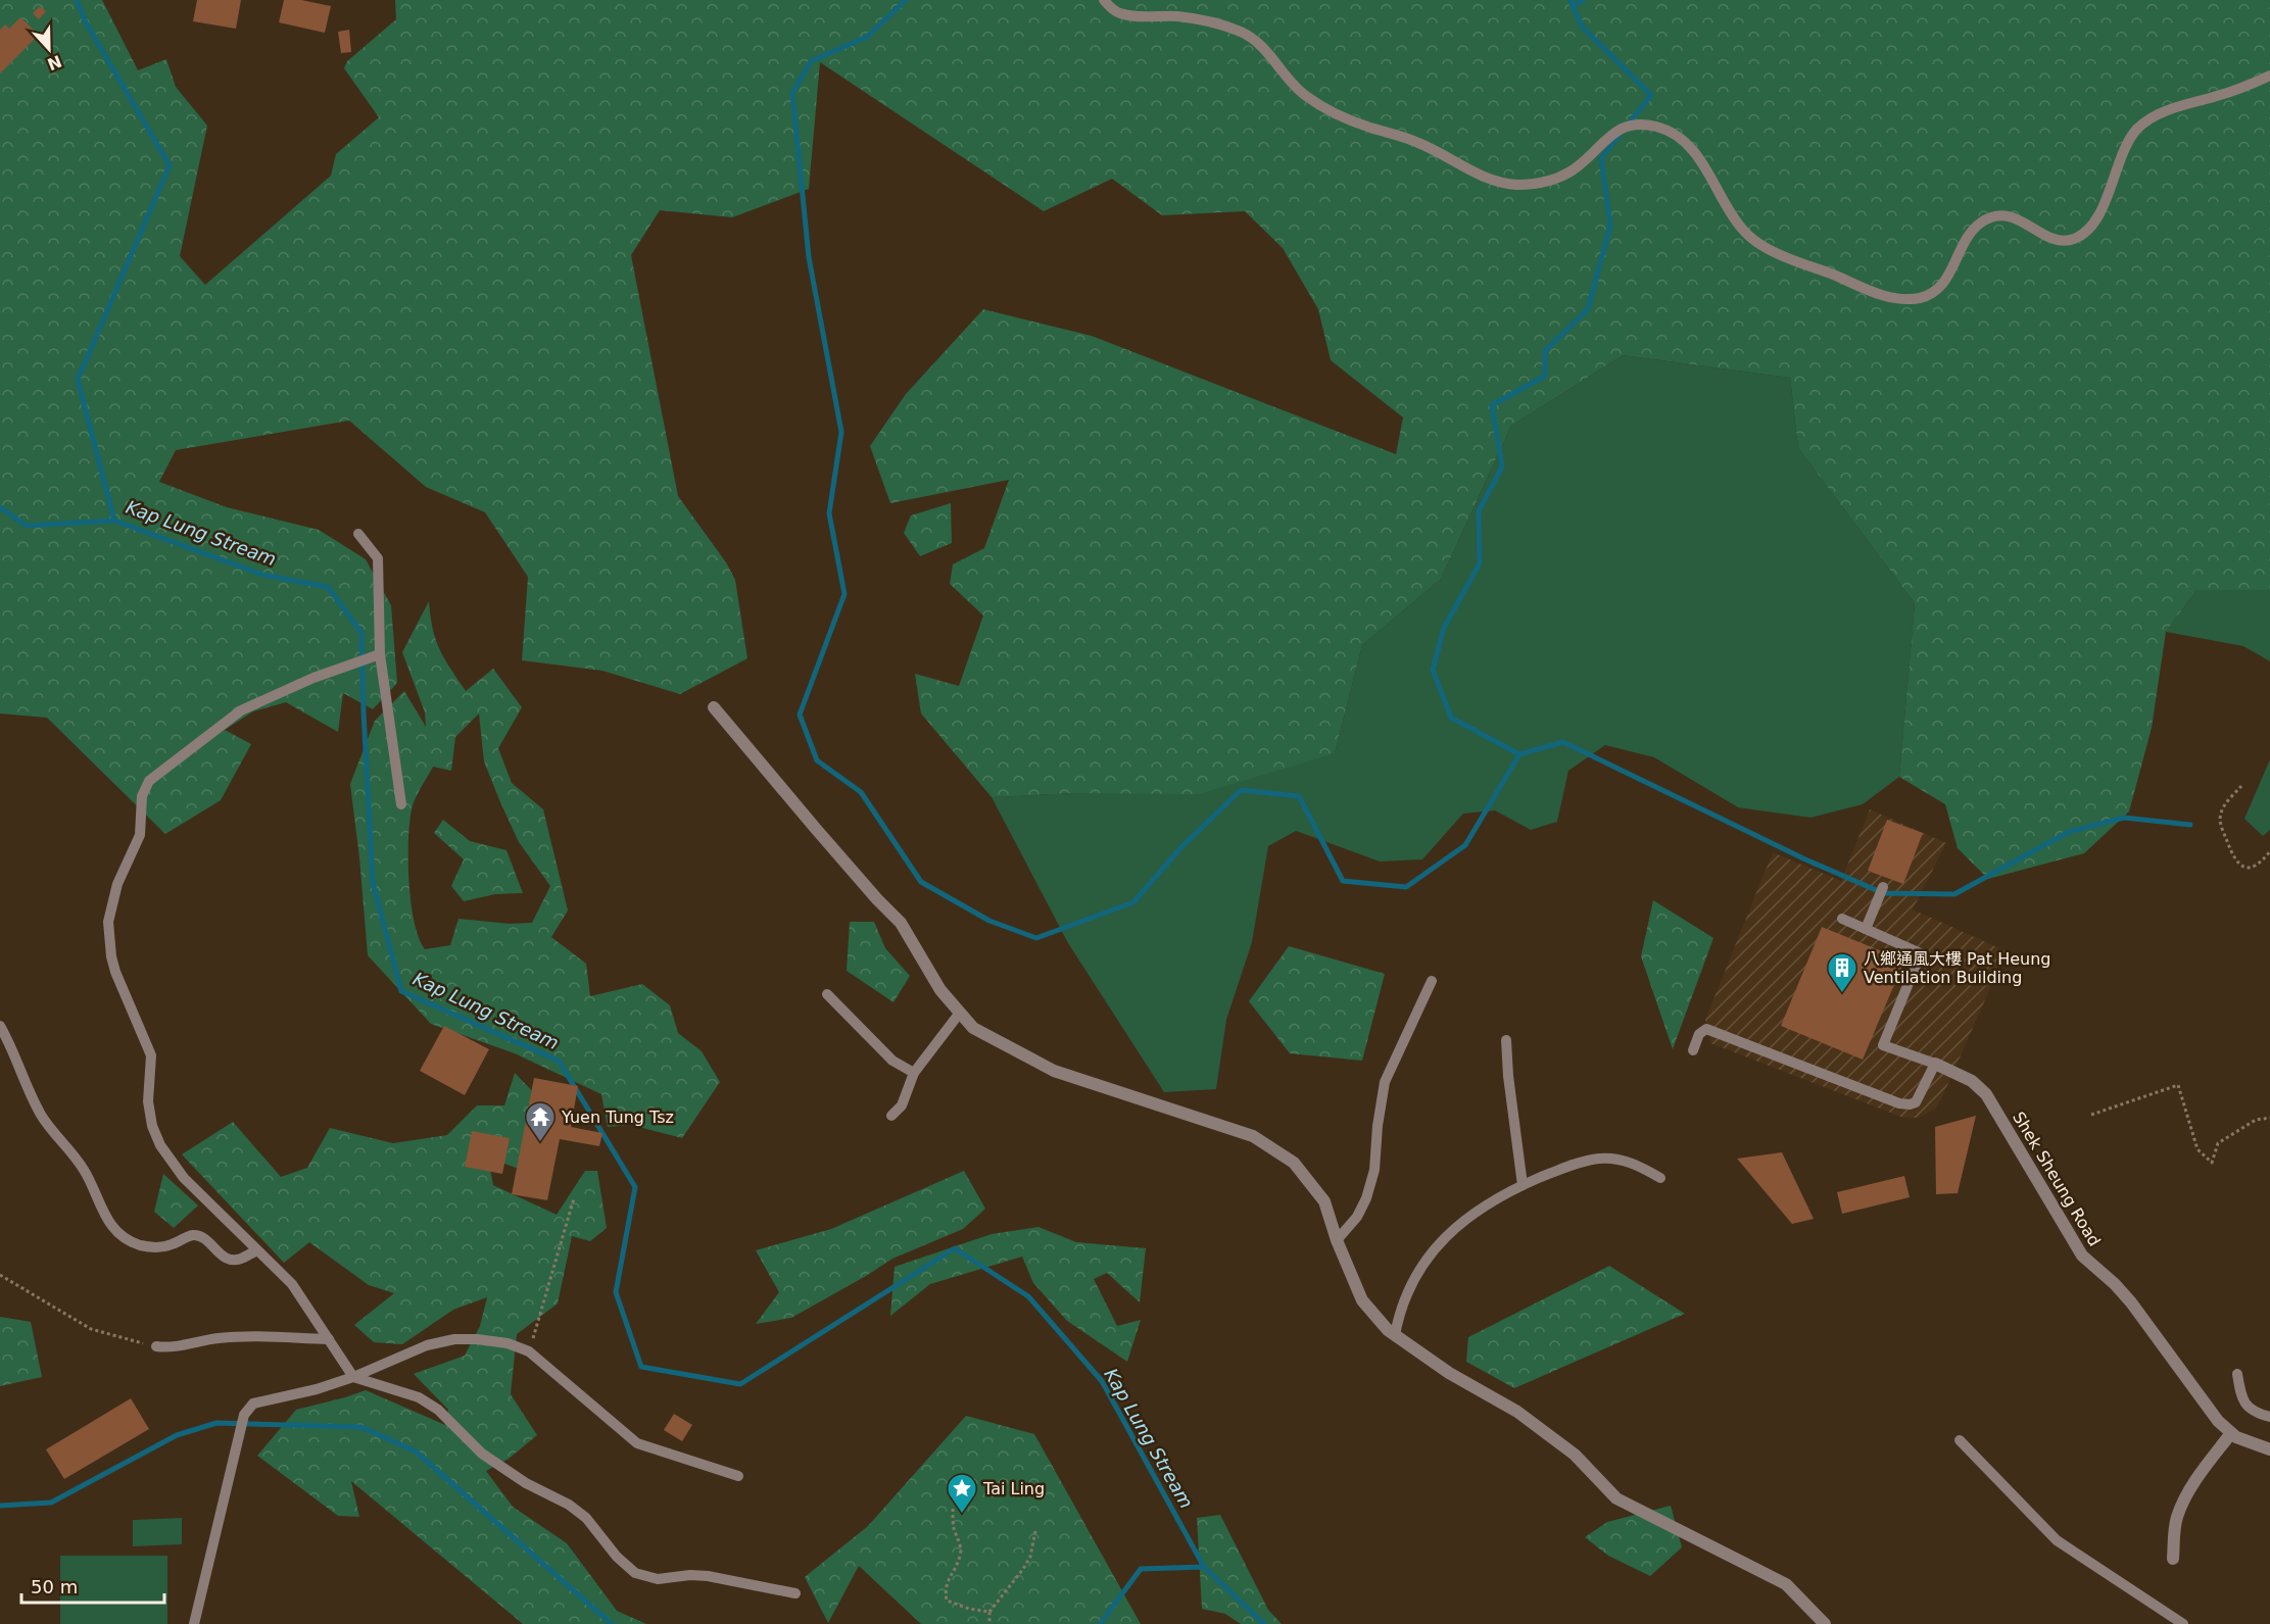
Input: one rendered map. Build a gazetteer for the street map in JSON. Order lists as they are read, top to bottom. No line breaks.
{"streets":{"street":["Shek Sheung Road"]},"water":["Kap Lung Stream"],"places":{"building":["八鄉通風大樓 Pat Heung Ventilation Building"],"temple":["Yuen Tung Tsz"],"place":["Tai Ling"]},"scale_bar":"50 m","north":"bottom"}
